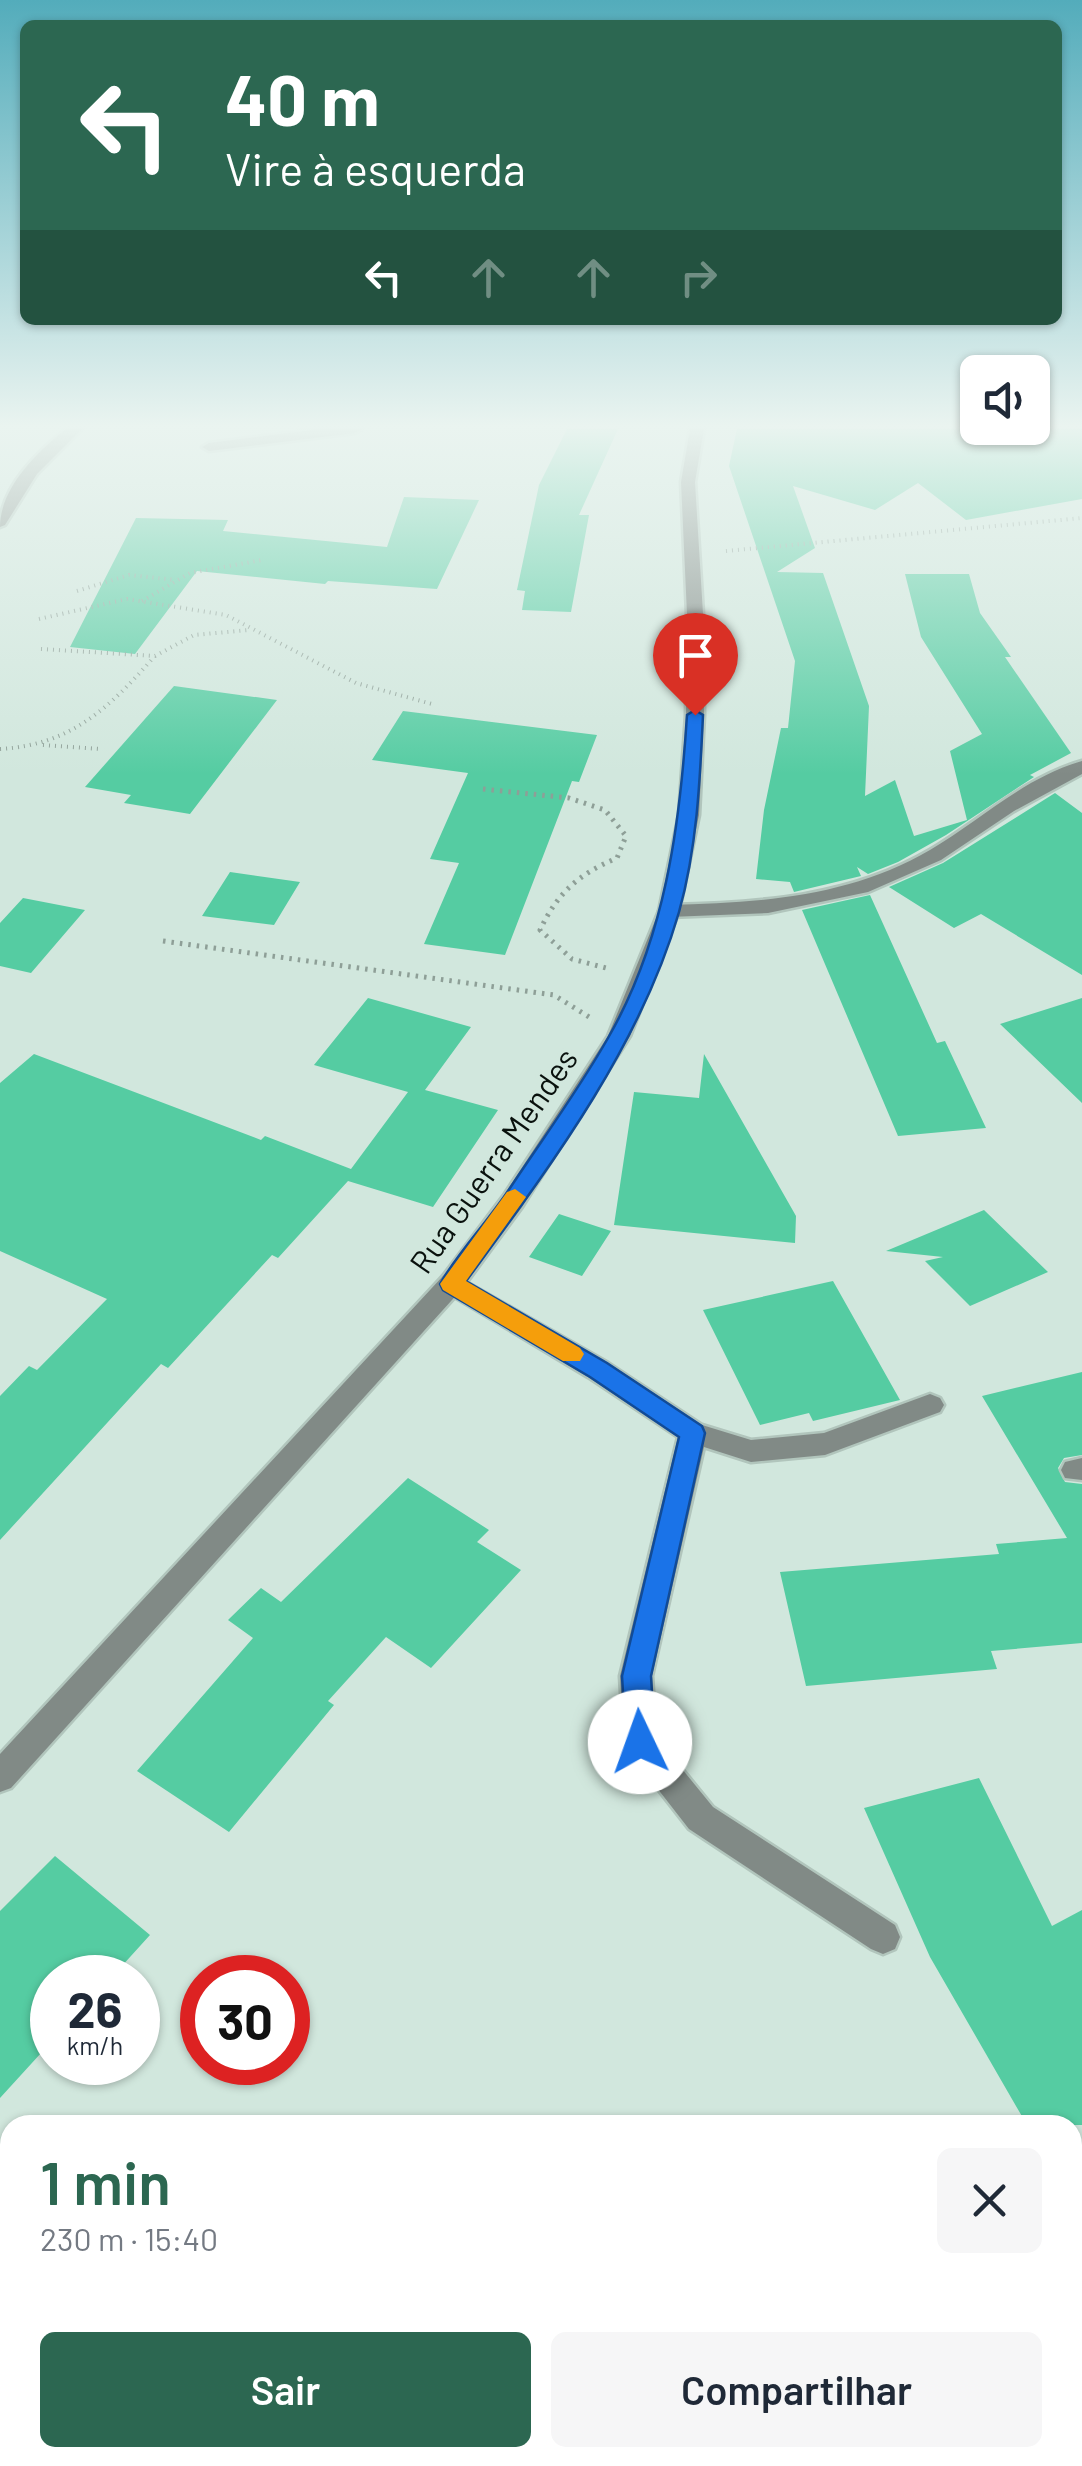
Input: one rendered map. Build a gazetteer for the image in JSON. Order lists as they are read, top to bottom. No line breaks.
{"streets":{"street":["Rua Guerra Mendes"]},"page":{"turn":["40 m","Vire à esquerda"],"speed":"26 km/h","limit":"30","heading":["1 min","230 m · 15:40"],"buttons":["Sair","Compartilhar"]}}
